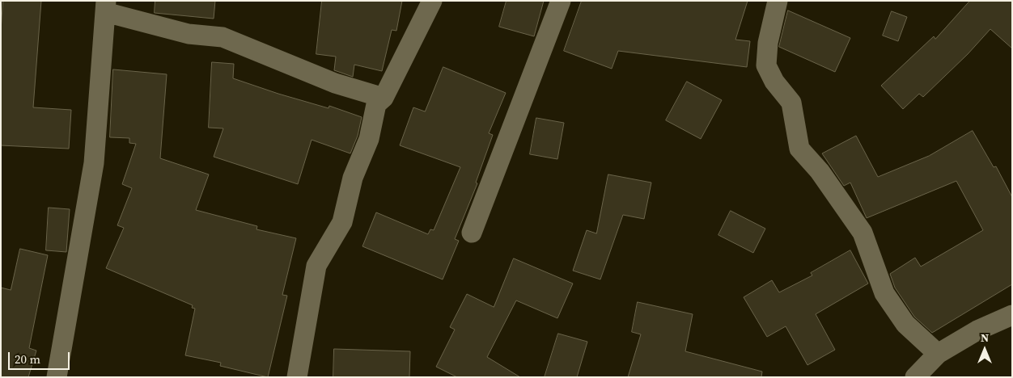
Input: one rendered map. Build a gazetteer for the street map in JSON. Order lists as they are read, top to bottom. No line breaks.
{"scale_bar":"20 m","north":"top"}
